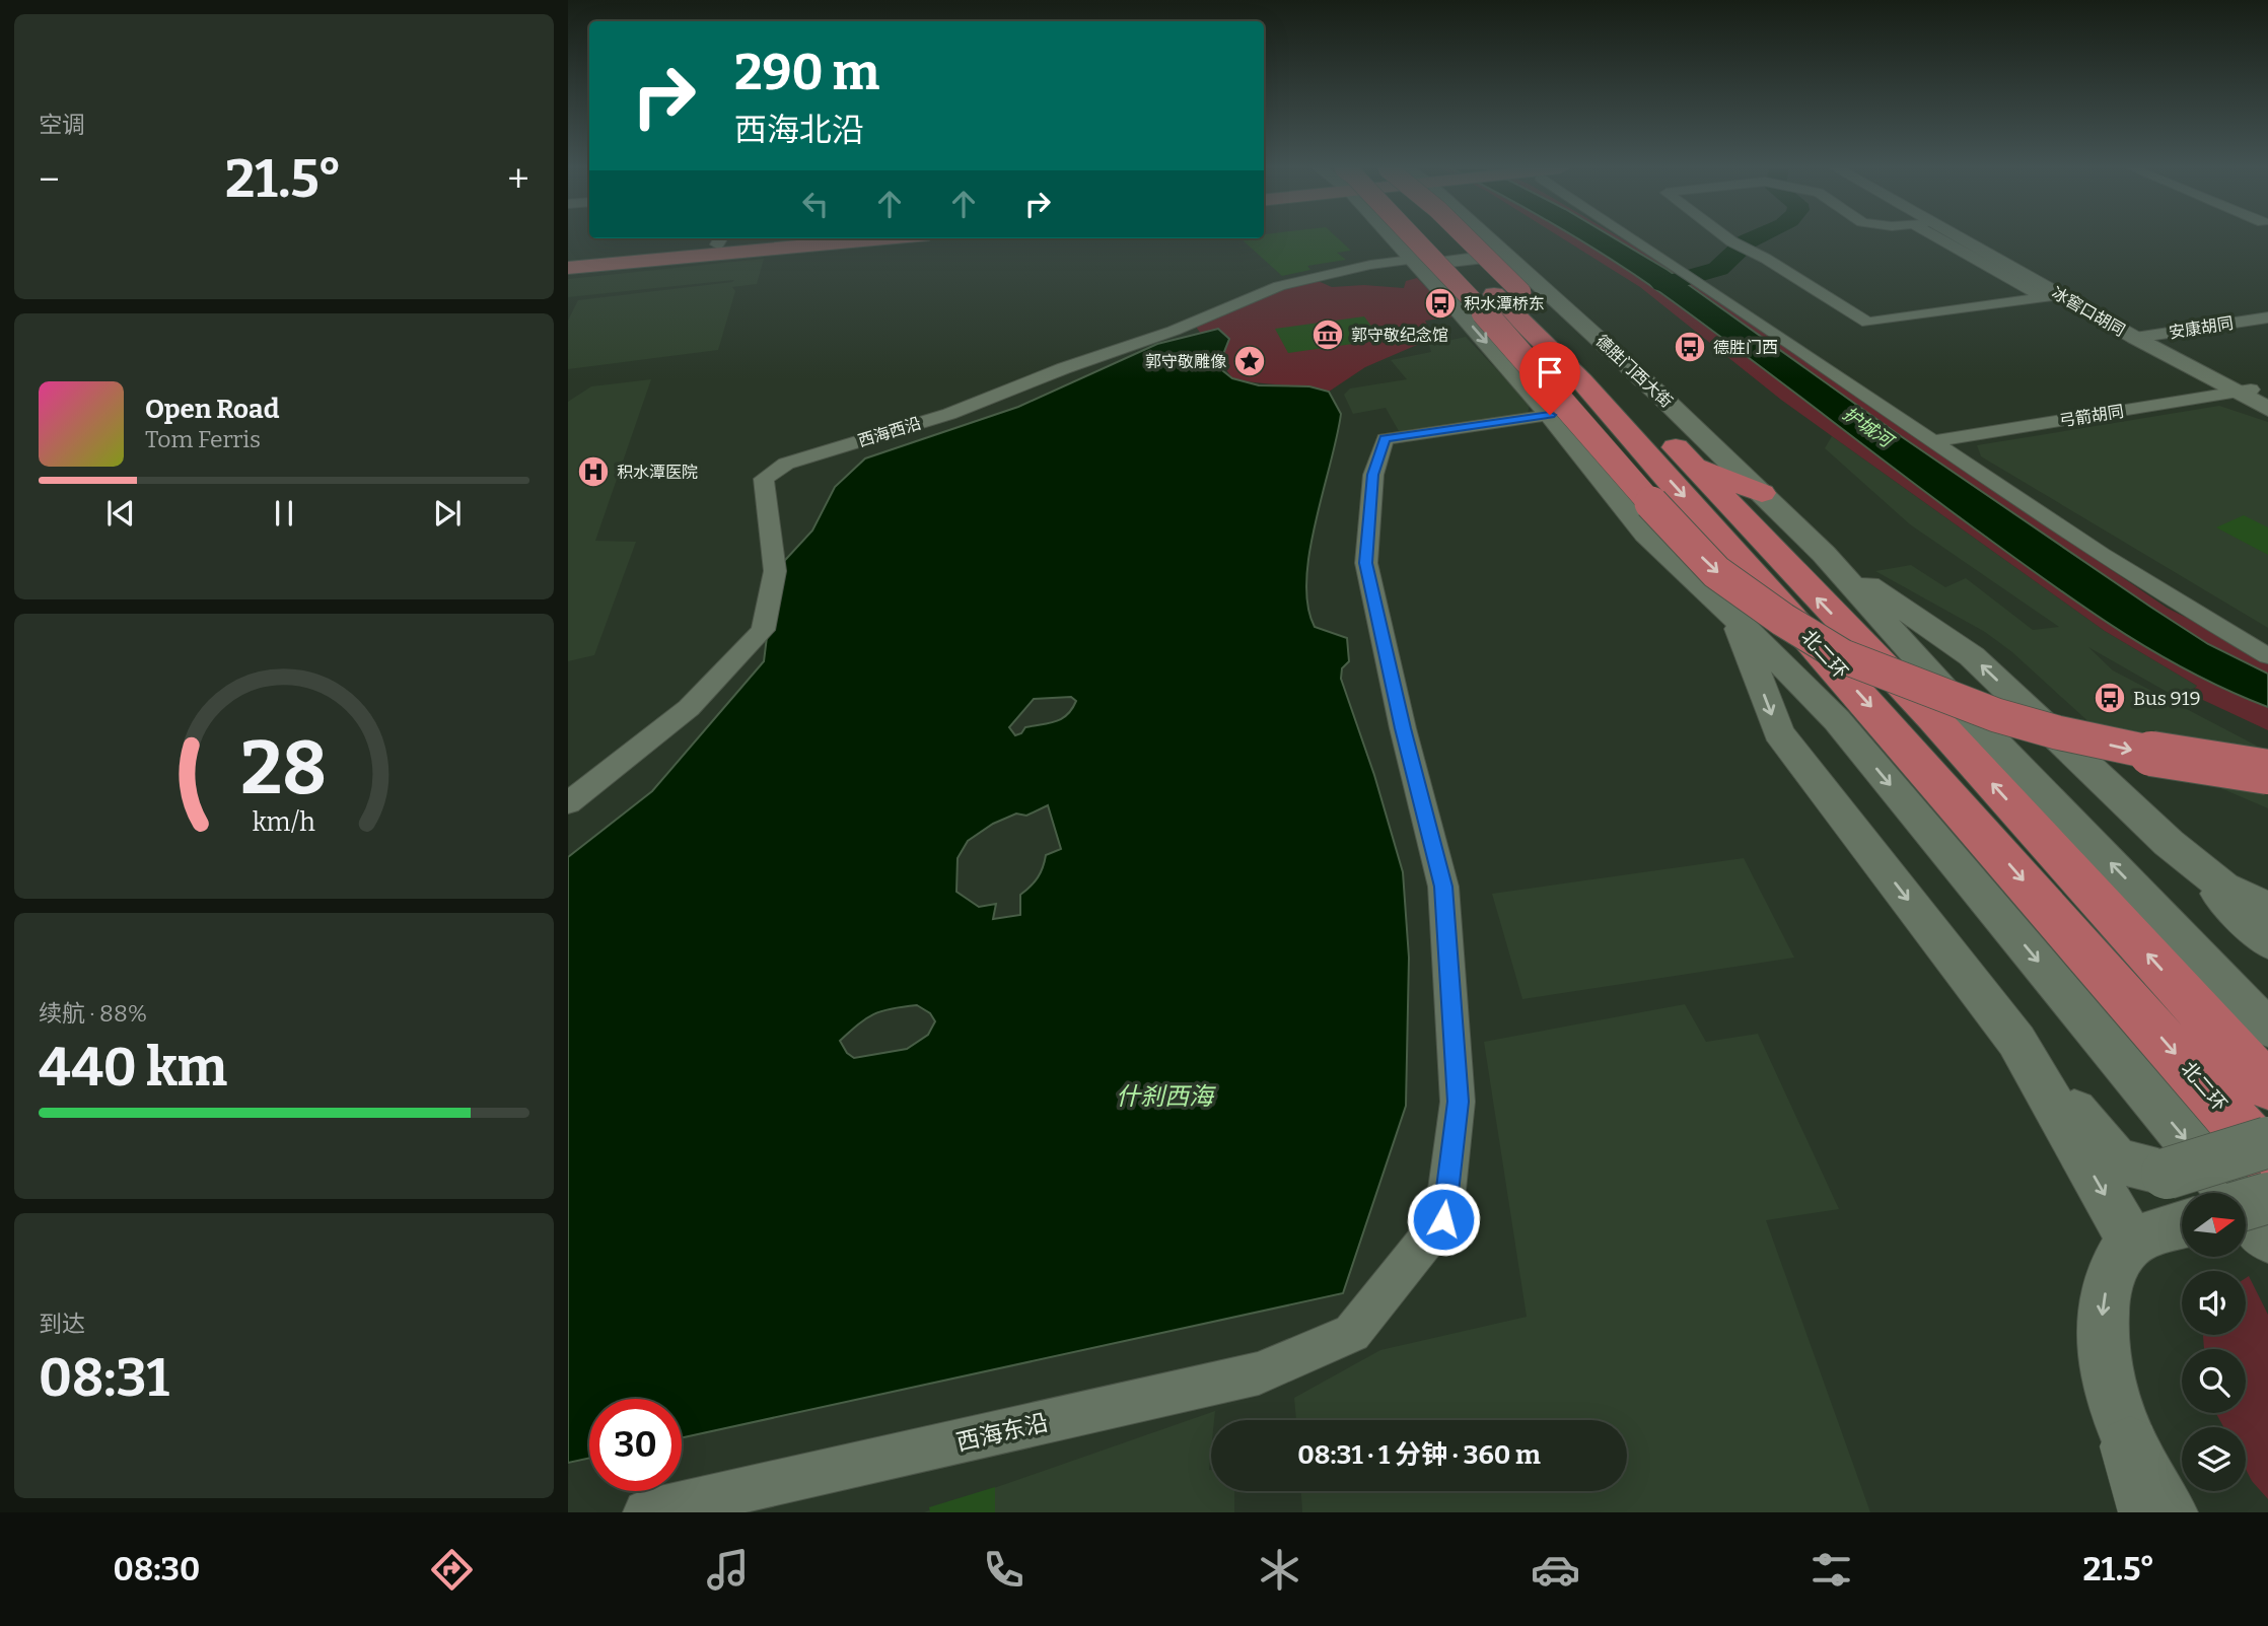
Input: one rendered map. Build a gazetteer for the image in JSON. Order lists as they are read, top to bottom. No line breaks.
{"streets":{"highway":["北二环"],"street":["冰窖口胡同","安康胡同","德胜门西大街","弓箭胡同","西海西沿","西海东沿"]},"crossings":[["冰窖口胡同","安康胡同"],["冰窖口胡同","弓箭胡同"]],"water":["护城河","什刹西海"],"places":{"bus stop":["积水潭桥东","德胜门西","Bus 919"],"museum":["郭守敬纪念馆"],"place":["郭守敬雕像"],"hospital":["积水潭医院"]},"north":"right","page":{"tile":["空调",["续航 · 88%","440 km"],["到达","08:31"]],"turn":["290 m","西海北沿"],"heat":["−","21.5°","+"],"song":["Open Road","Tom Ferris"],"limit":"30","trip":"08:31 · 1 分钟 · 360 m","tabs":["08:30","21.5°"],"gauge":["28","km/h"]}}
